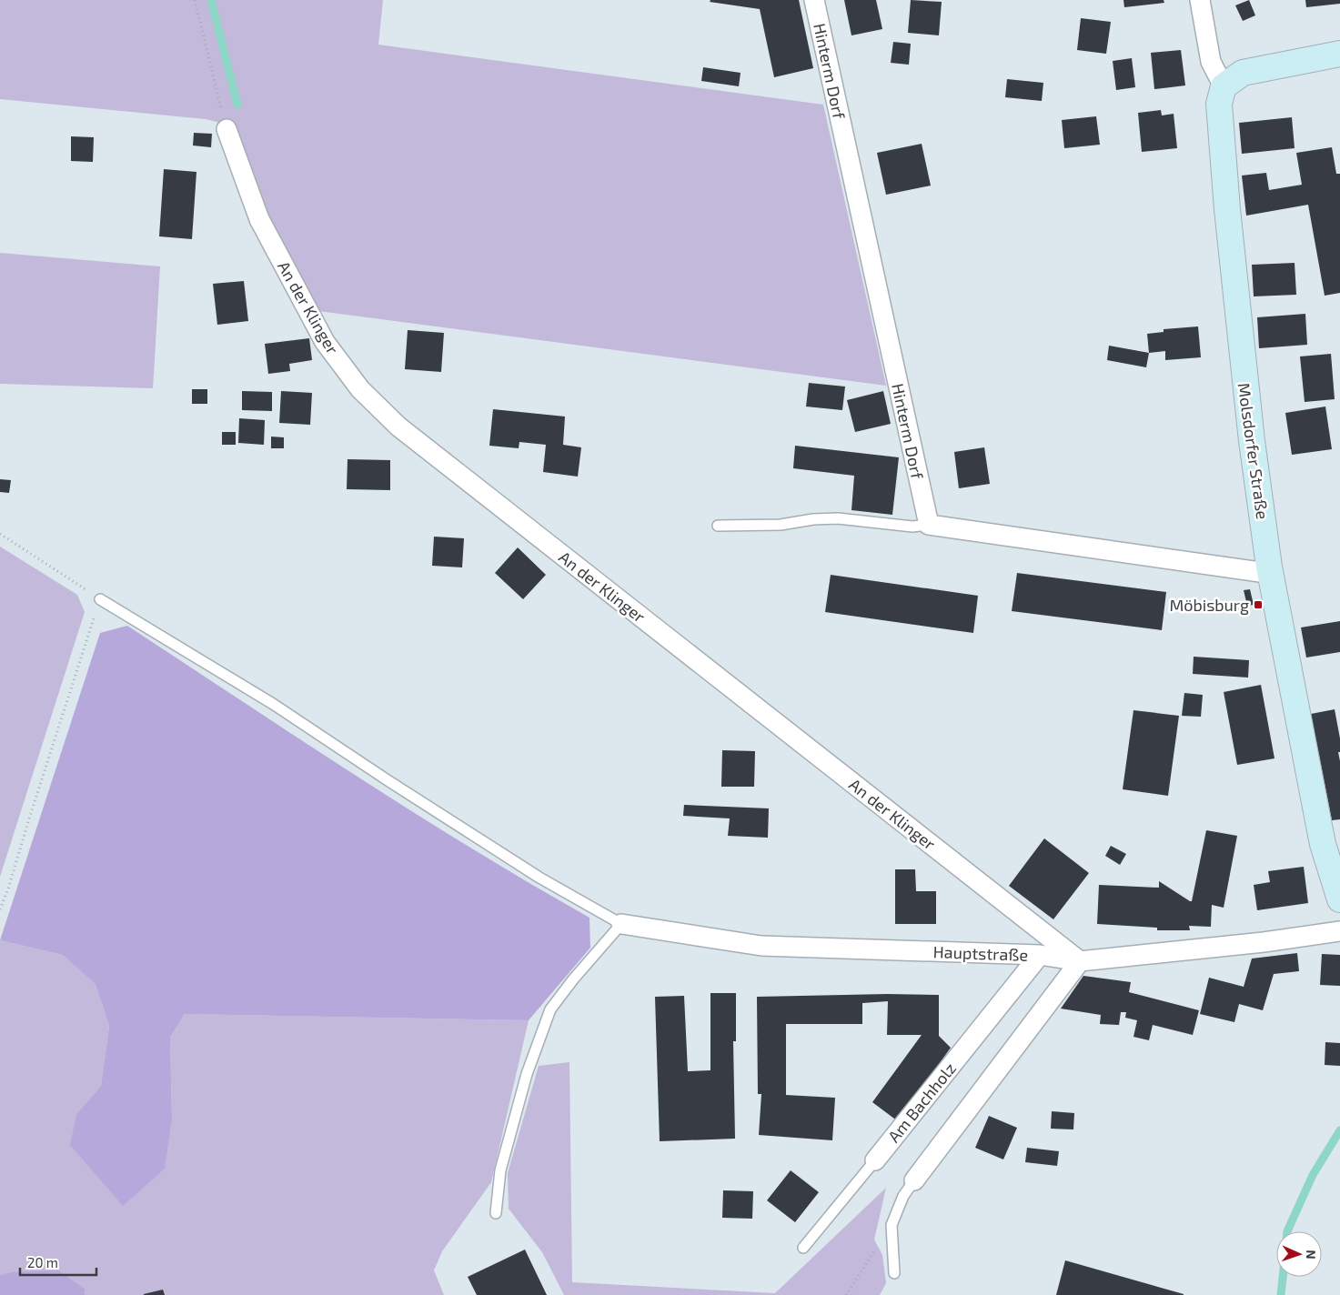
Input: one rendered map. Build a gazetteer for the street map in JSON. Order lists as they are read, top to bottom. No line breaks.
{"streets":{"street":["Hinterm Dorf","An der Klinger","Molsdorfer Straße","Hauptstraße","Am Bachholz"]},"crossings":[["An der Klinger","Hauptstraße"],["Hauptstraße","Am Bachholz"]],"places":{"transit":["Möbisburg"]},"scale_bar":"20 m","north":"right"}
